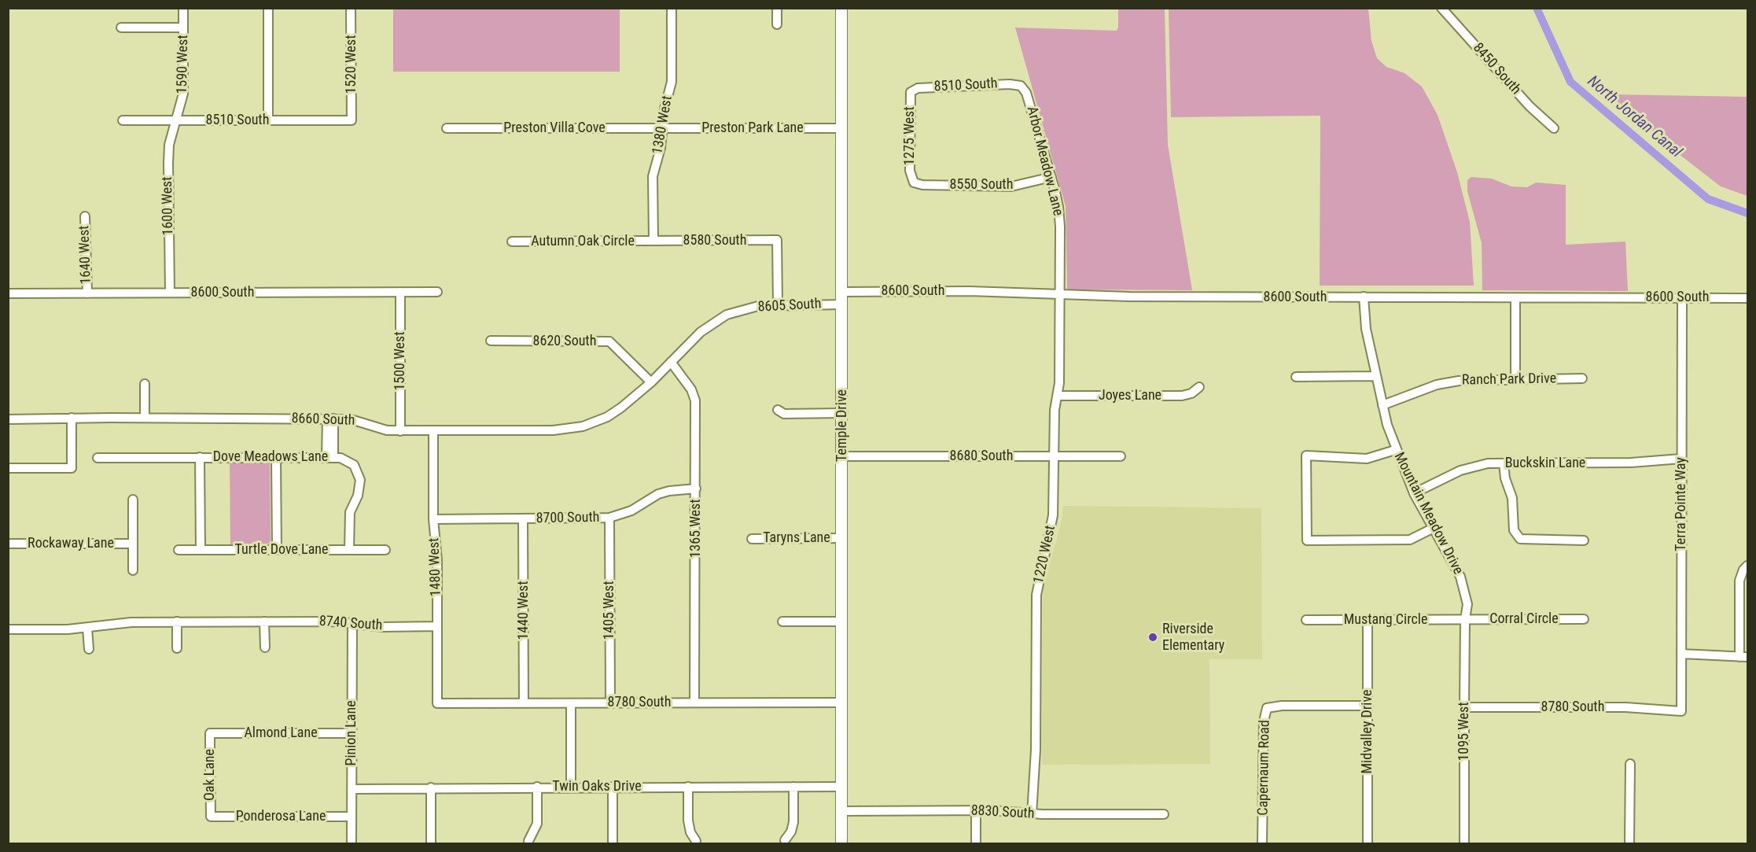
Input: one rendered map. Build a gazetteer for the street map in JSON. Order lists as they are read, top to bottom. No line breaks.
{"streets":{"street":["1590 West","1520 West","8450 South","8510 South","1380 West","Preston Villa Cove","Preston Park Lane","1275 West","Arbor Meadow Lane","8550 South","1600 West","8580 South","Autumn Oak Circle","1640 West","8600 South","8605 South","8620 South","1500 West","Ranch Park Drive","Joyes Lane","8660 South","Temple Drive","8680 South","Dove Meadows Lane","Buckskin Lane","Terra Pointe Way","Mountain Meadow Drive","8700 South","1365 West","Taryns Lane","Rockaway Lane","Turtle Dove Lane","1220 West","1480 West","1440 West","1405 West","Corral Circle","Mustang Circle","8740 South","8780 South","Midvalley Drive","1095 West","Almond Lane","Pinion Lane","Capernaum Road","Oak Lane","Twin Oaks Drive","8830 South","Ponderosa Lane"]},"crossings":[["1590 West","8510 South"],["1590 West","1600 West"],["1520 West","8510 South"],["8510 South","1275 West"],["8510 South","Arbor Meadow Lane"],["8510 South","1600 West"],["1380 West","Preston Villa Cove"],["1380 West","Preston Park Lane"],["1380 West","8580 South"],["1380 West","Autumn Oak Circle"],["Preston Villa Cove","Preston Park Lane"],["Preston Park Lane","Temple Drive"],["1275 West","8550 South"],["Arbor Meadow Lane","8550 South"],["Arbor Meadow Lane","8600 South"],["Arbor Meadow Lane","1220 West"],["1600 West","8600 South"],["8580 South","Autumn Oak Circle"],["8580 South","8605 South"],["1640 West","8600 South"],["8600 South","1500 West"],["8600 South","Temple Drive"],["8600 South","Terra Pointe Way"],["8600 South","Mountain Meadow Drive"],["8600 South","1220 West"],["8605 South","8620 South"],["8605 South","8660 South"],["8605 South","Temple Drive"],["8605 South","1365 West"],["8620 South","8660 South"],["1500 West","8660 South"],["Ranch Park Drive","Mountain Meadow Drive"],["Joyes Lane","1220 West"],["8660 South","1480 West"],["Temple Drive","8680 South"],["Temple Drive","Taryns Lane"],["Temple Drive","8780 South"],["Temple Drive","Twin Oaks Drive"],["Temple Drive","8830 South"],["8680 South","1220 West"],["Dove Meadows Lane","Turtle Dove Lane"],["Buckskin Lane","Terra Pointe Way"],["Buckskin Lane","Mountain Meadow Drive"],["Terra Pointe Way","8780 South"],["Mountain Meadow Drive","Corral Circle"],["Mountain Meadow Drive","Mustang Circle"],["Mountain Meadow Drive","1095 West"],["8700 South","1365 West"],["8700 South","1480 West"],["8700 South","1440 West"],["8700 South","1405 West"],["1365 West","8780 South"],["1220 West","8830 South"],["1480 West","8740 South"],["1480 West","8780 South"],["1440 West","8780 South"],["1405 West","8780 South"],["Corral Circle","Mustang Circle"],["Corral Circle","1095 West"],["Mustang Circle","Midvalley Drive"],["Mustang Circle","1095 West"],["8740 South","Pinion Lane"],["8780 South","1095 West"],["Midvalley Drive","Capernaum Road"],["Almond Lane","Pinion Lane"],["Almond Lane","Oak Lane"],["Pinion Lane","Twin Oaks Drive"],["Pinion Lane","Ponderosa Lane"],["Oak Lane","Ponderosa Lane"]],"water":["North Jordan Canal"],"places":["Riverside Elementary"]}
